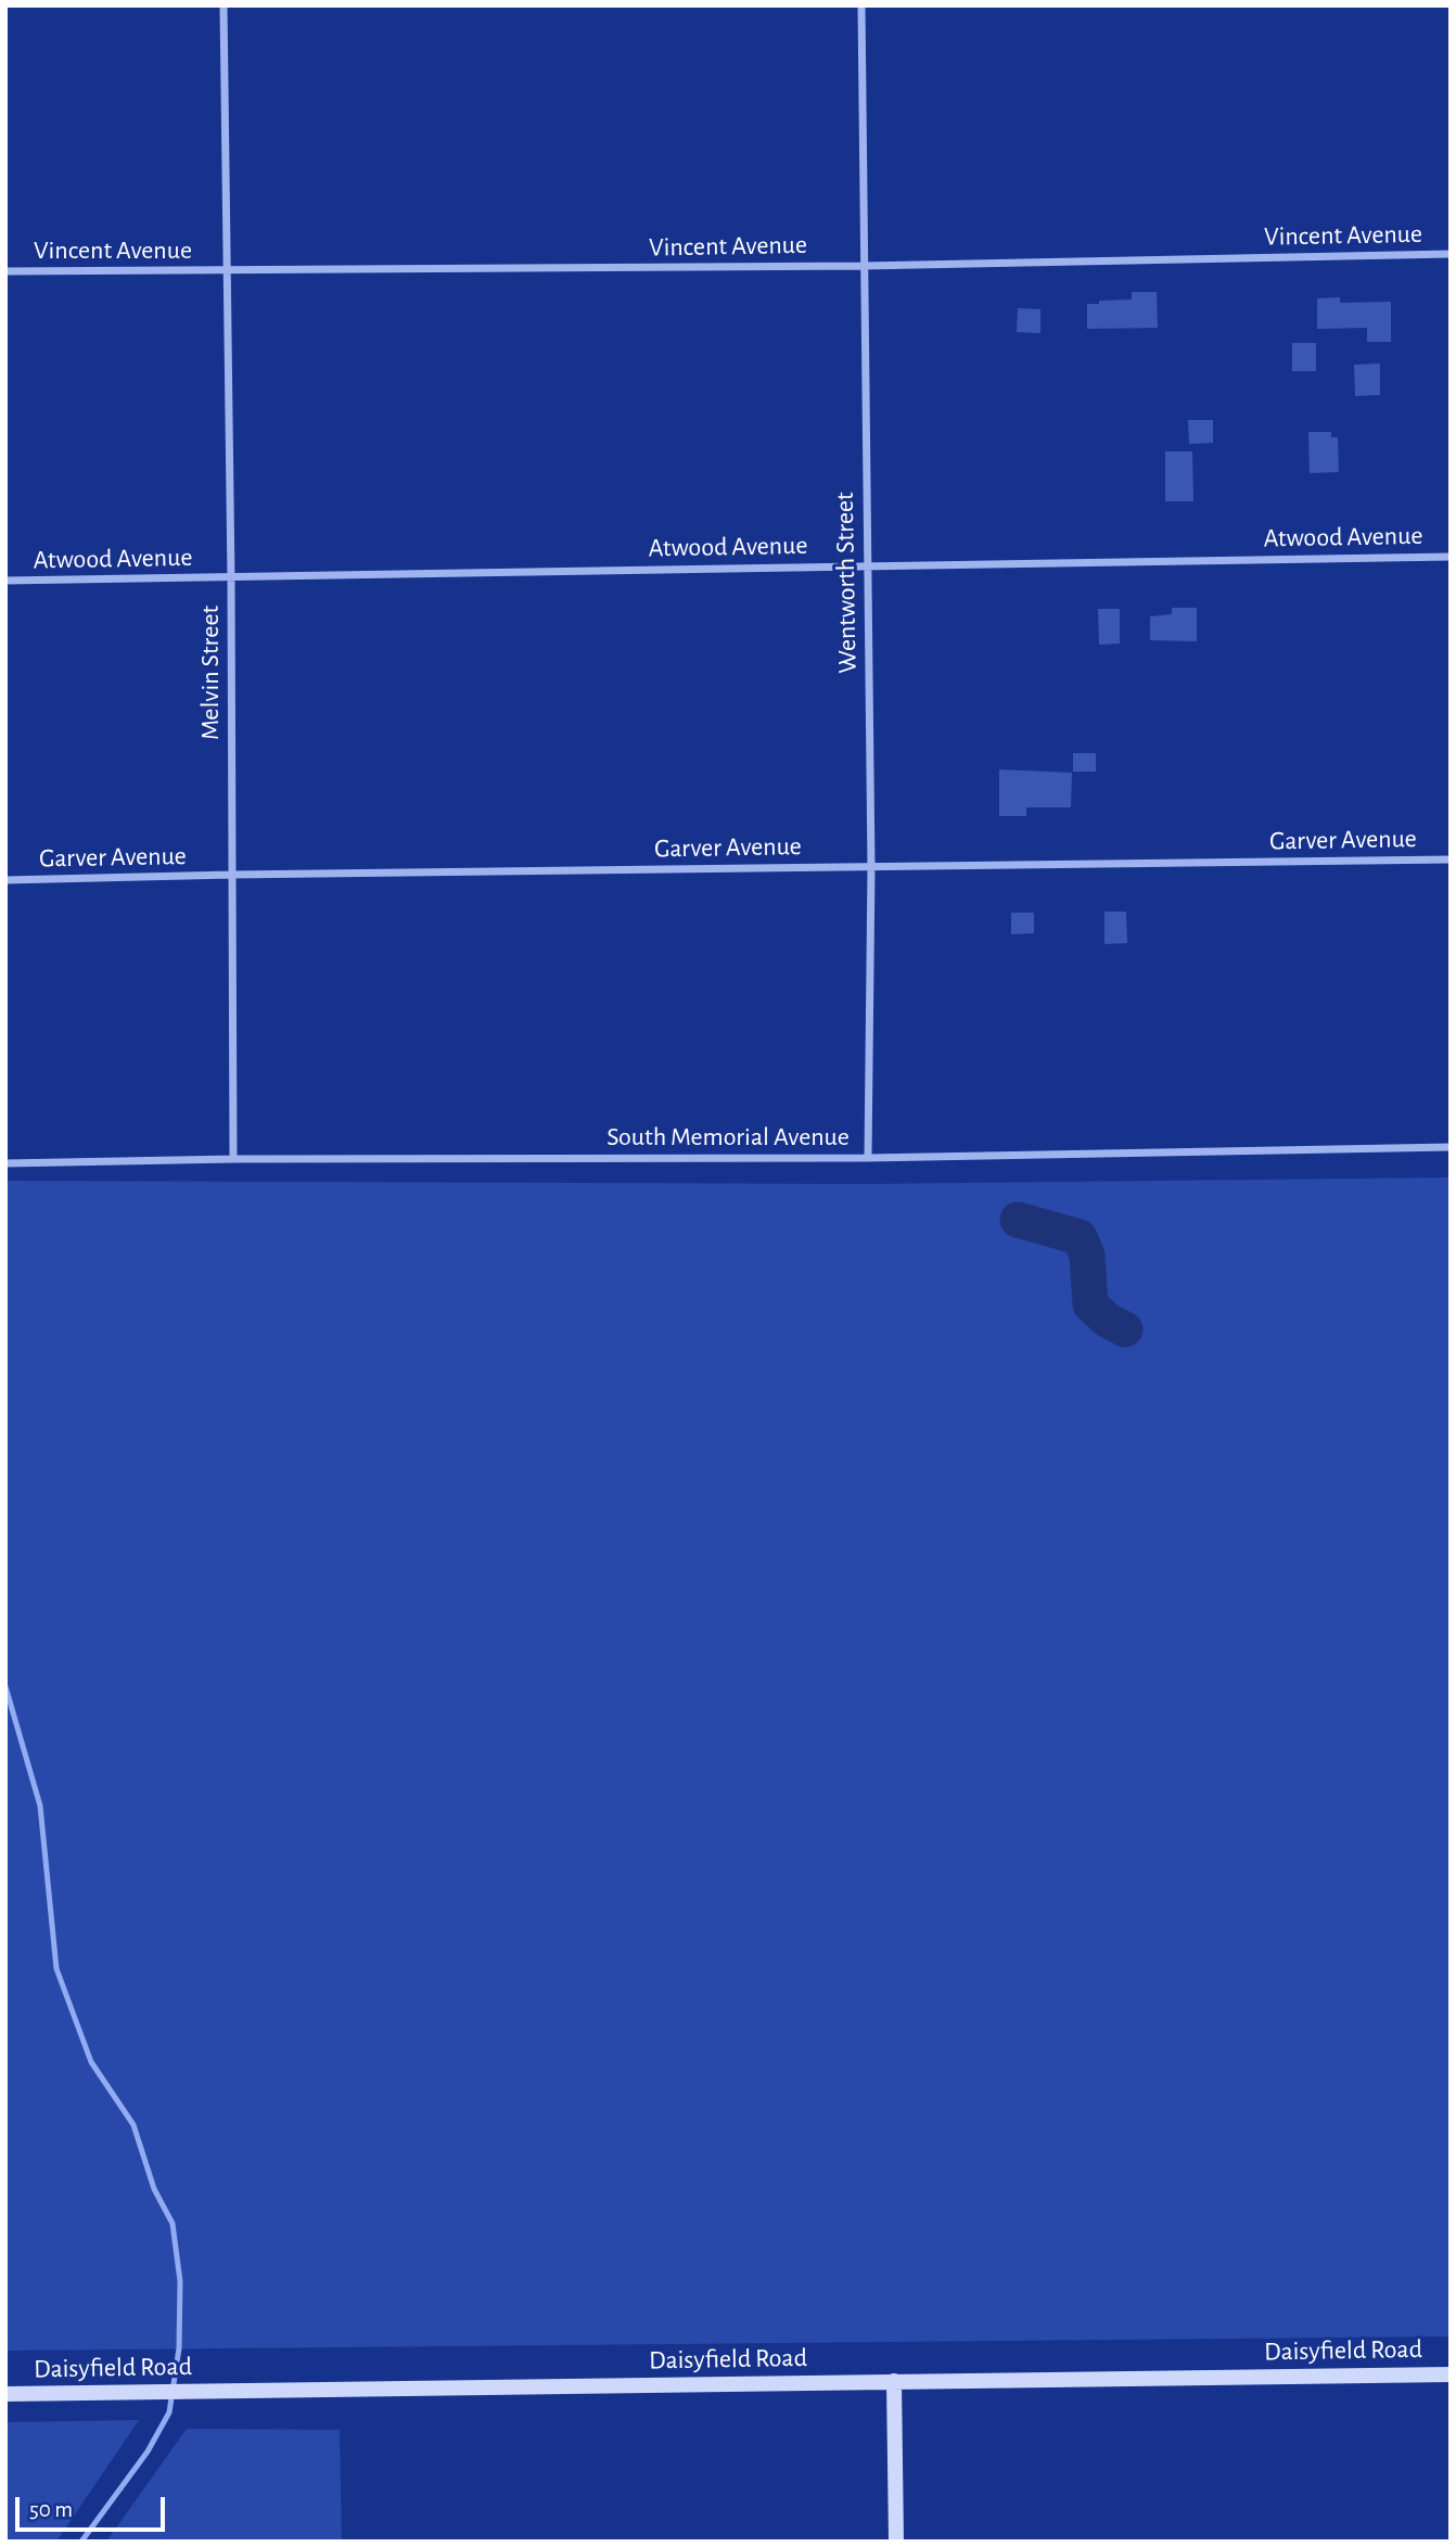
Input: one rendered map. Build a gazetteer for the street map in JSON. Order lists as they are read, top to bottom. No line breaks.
{"streets":{"street":["Vincent Avenue","Atwood Avenue","Wentworth Street","Melvin Street","Garver Avenue","South Memorial Avenue","Daisyfield Road"]},"crossings":[["Vincent Avenue","Wentworth Street"],["Vincent Avenue","Melvin Street"],["Atwood Avenue","Wentworth Street"],["Atwood Avenue","Melvin Street"],["Wentworth Street","Garver Avenue"],["Wentworth Street","South Memorial Avenue"],["Melvin Street","Garver Avenue"],["Melvin Street","South Memorial Avenue"]],"scale_bar":"50 m"}
